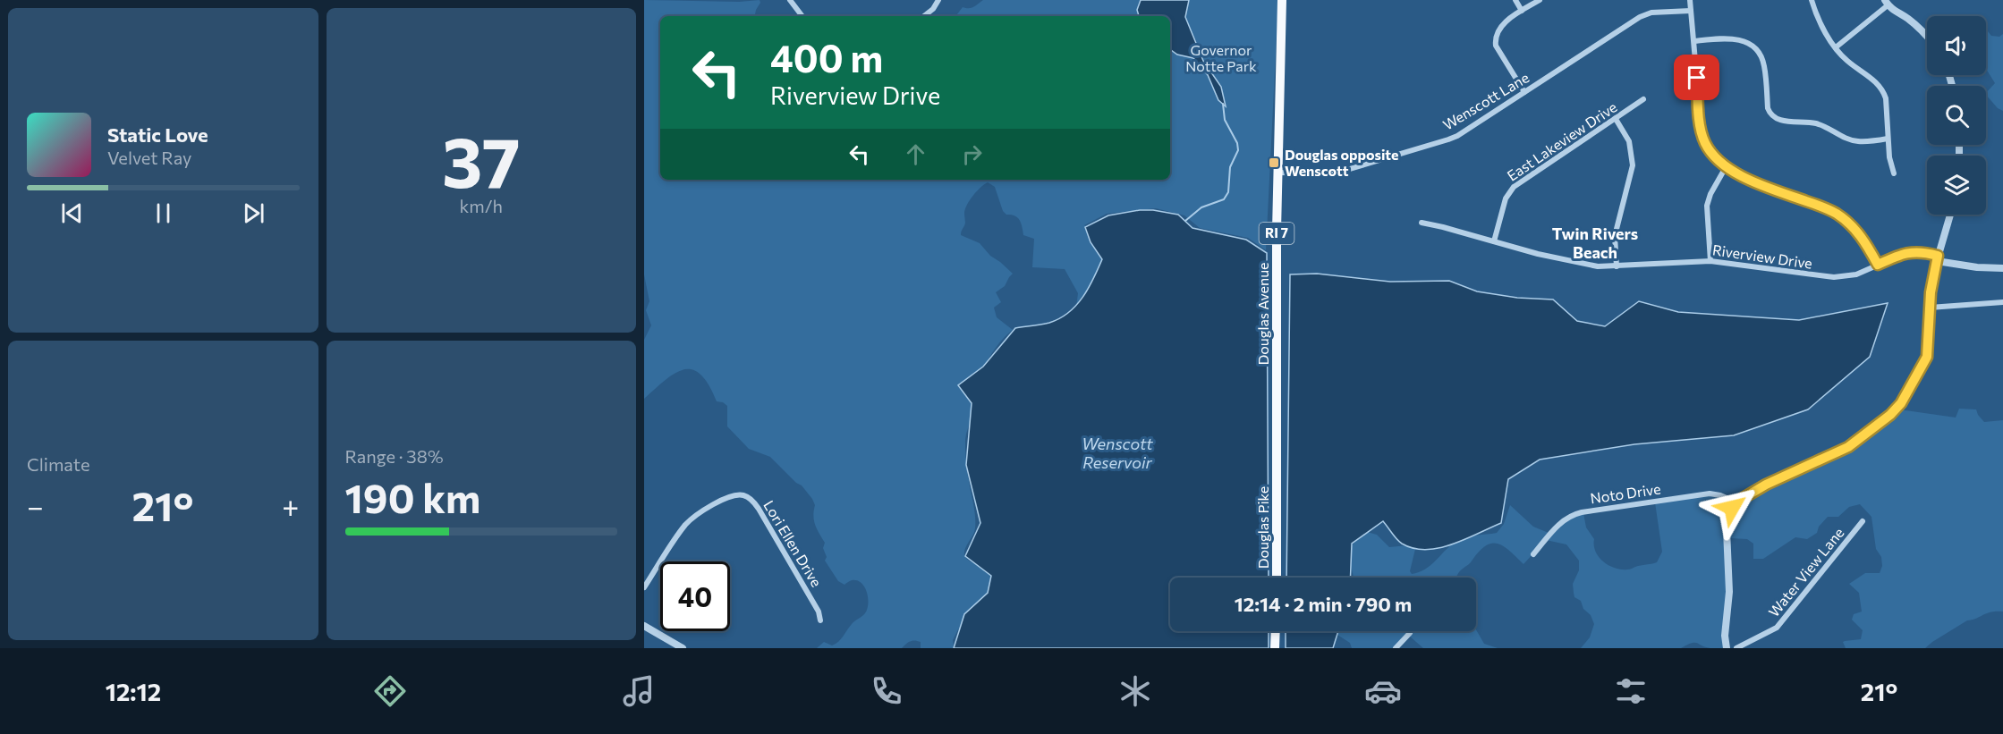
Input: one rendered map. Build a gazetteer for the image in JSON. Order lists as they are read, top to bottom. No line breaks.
{"streets":{"main road":["RI 7","Douglas Avenue","Douglas Pike"],"street":["Wenscott Lane","East Lakeview Drive","Riverview Drive","Noto Drive","Lori Ellen Drive","Water View Lane"]},"crossings":[["Wenscott Lane","Douglas Avenue"],["East Lakeview Drive","Riverview Drive"],["Douglas Avenue","Douglas Pike"]],"districts":["Twin Rivers Beach"],"water":["Wenscott Reservoir"],"parks":["Governor Notte Park"],"places":{"transit":["Douglas opposite Wenscott"]},"page":{"tile":[["37","km/h"],"Climate",["Range · 38%","190 km"]],"turn":["400 m","Riverview Drive"],"song":["Static Love","Velvet Ray"],"heat":["−","21°","+"],"limit":"40","trip":"12:14 · 2 min · 790 m","tabs":["12:12","21°"]}}
